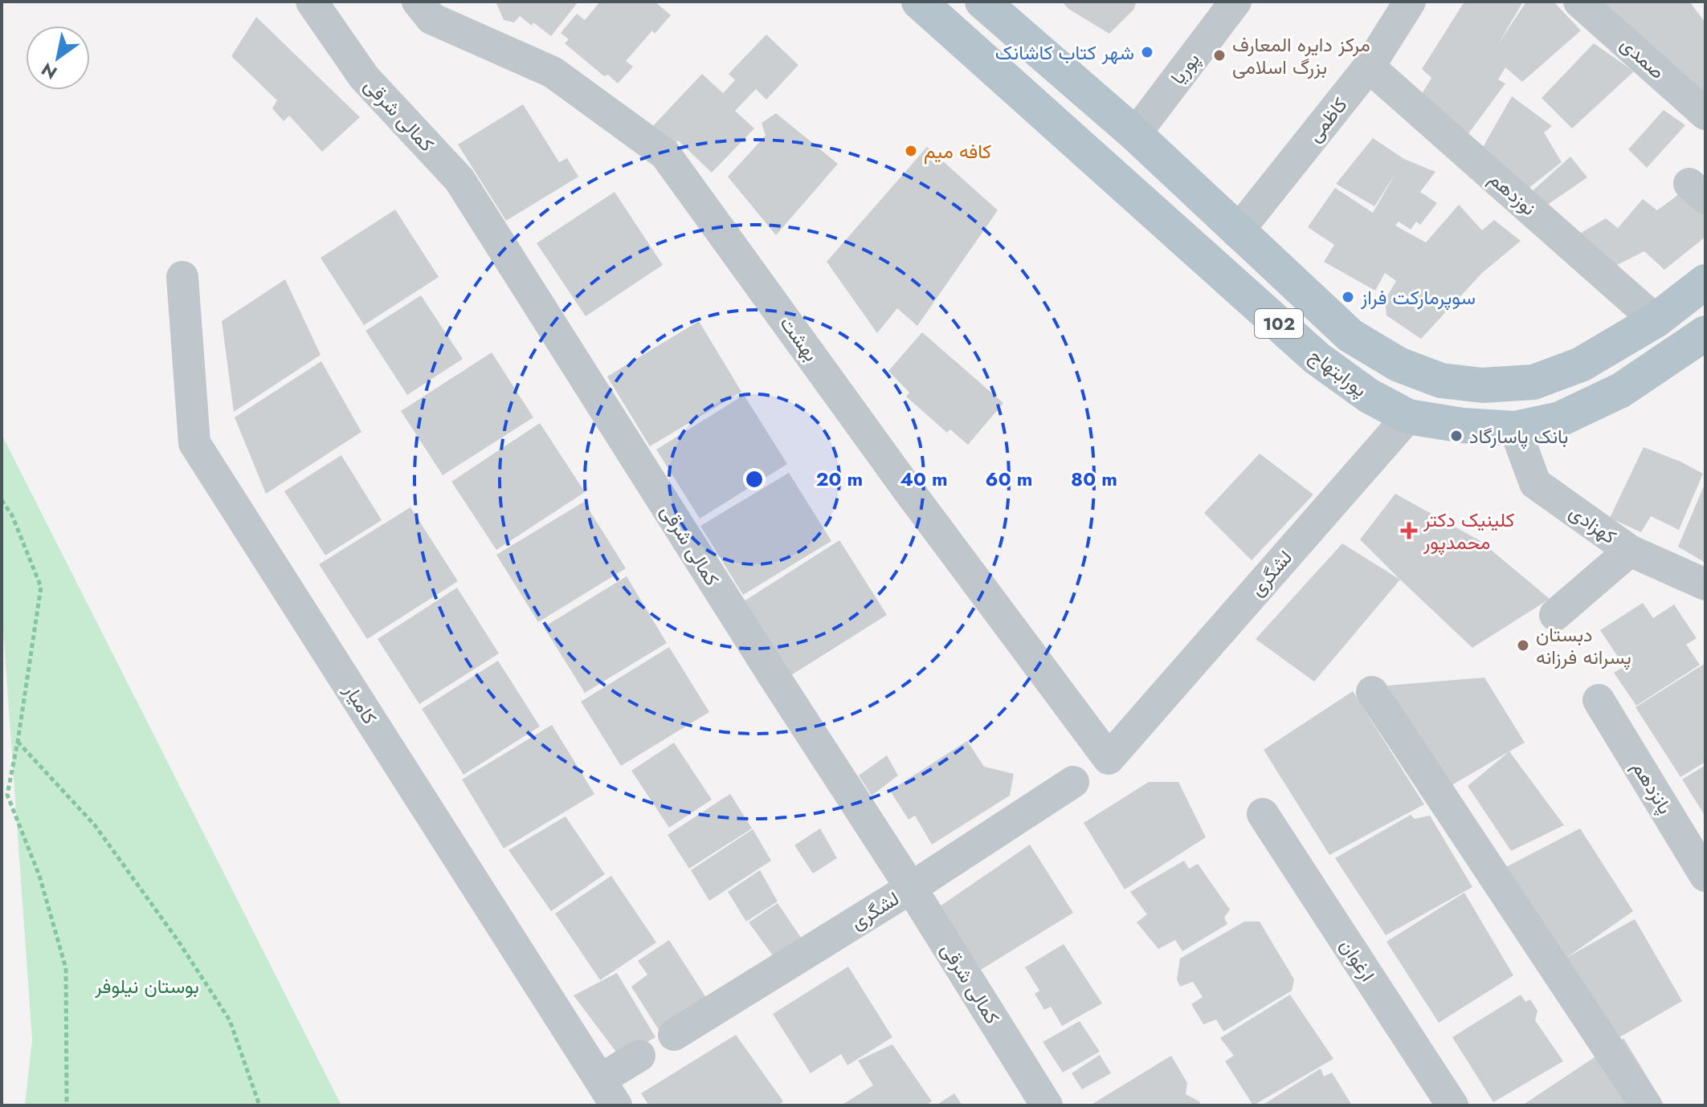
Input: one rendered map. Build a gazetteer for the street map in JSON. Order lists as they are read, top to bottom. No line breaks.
{"streets":{"main road":["102","پورابتهاج"],"street":["صمدی","پوریا","کمالی شرقی","کاظمی","نوزدهم","بهشت","کهزادی","لشگری","کامیار","پانزدهم","ارغوان"]},"crossings":[["پوریا","پورابتهاج"],["کمالی شرقی","لشگری"],["کاظمی","نوزدهم"],["کاظمی","پورابتهاج"],["نوزدهم","پورابتهاج"],["بهشت","لشگری"],["پورابتهاج","کهزادی"],["پورابتهاج","لشگری"]],"parks":["بوستان نیلوفر"],"places":{"other":["شهر کتاب کاشانک","مرکز دایره المعارف بزرگ اسلامی","کافه میم","سوپرمارکت فراز","بانک پاسارگاد","دبستان پسرانه فرزانه"],"health":["کلینیک دکتر محمدپور"]},"north":"bottom left","rings":["20 m","40 m","60 m","80 m"]}
